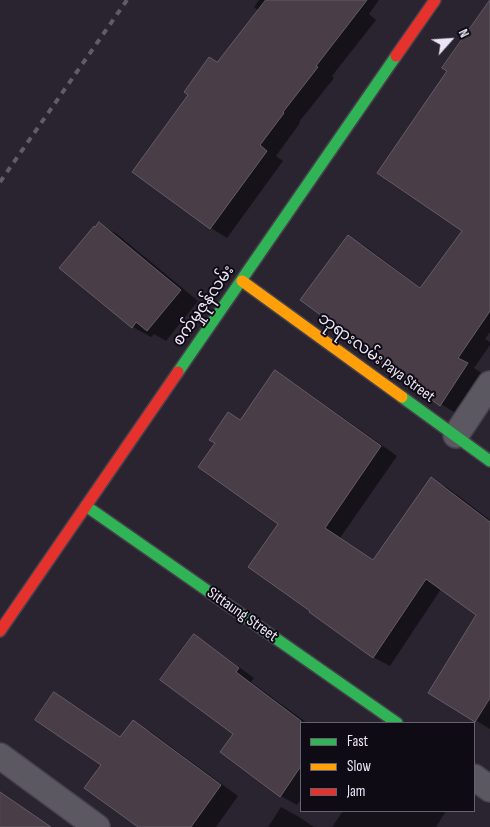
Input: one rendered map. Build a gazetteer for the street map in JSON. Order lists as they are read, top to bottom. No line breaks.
{"streets":{"street":["စက်မှုဇုန်လမ်း","ဘုရားလမ်း Paya Street","Sittaung Street"]},"crossings":[["စက်မှုဇုန်လမ်း","ဘုရားလမ်း Paya Street"],["စက်မှုဇုန်လမ်း","Sittaung Street"]],"legend":["Fast","Slow","Jam"],"north":"top right"}
